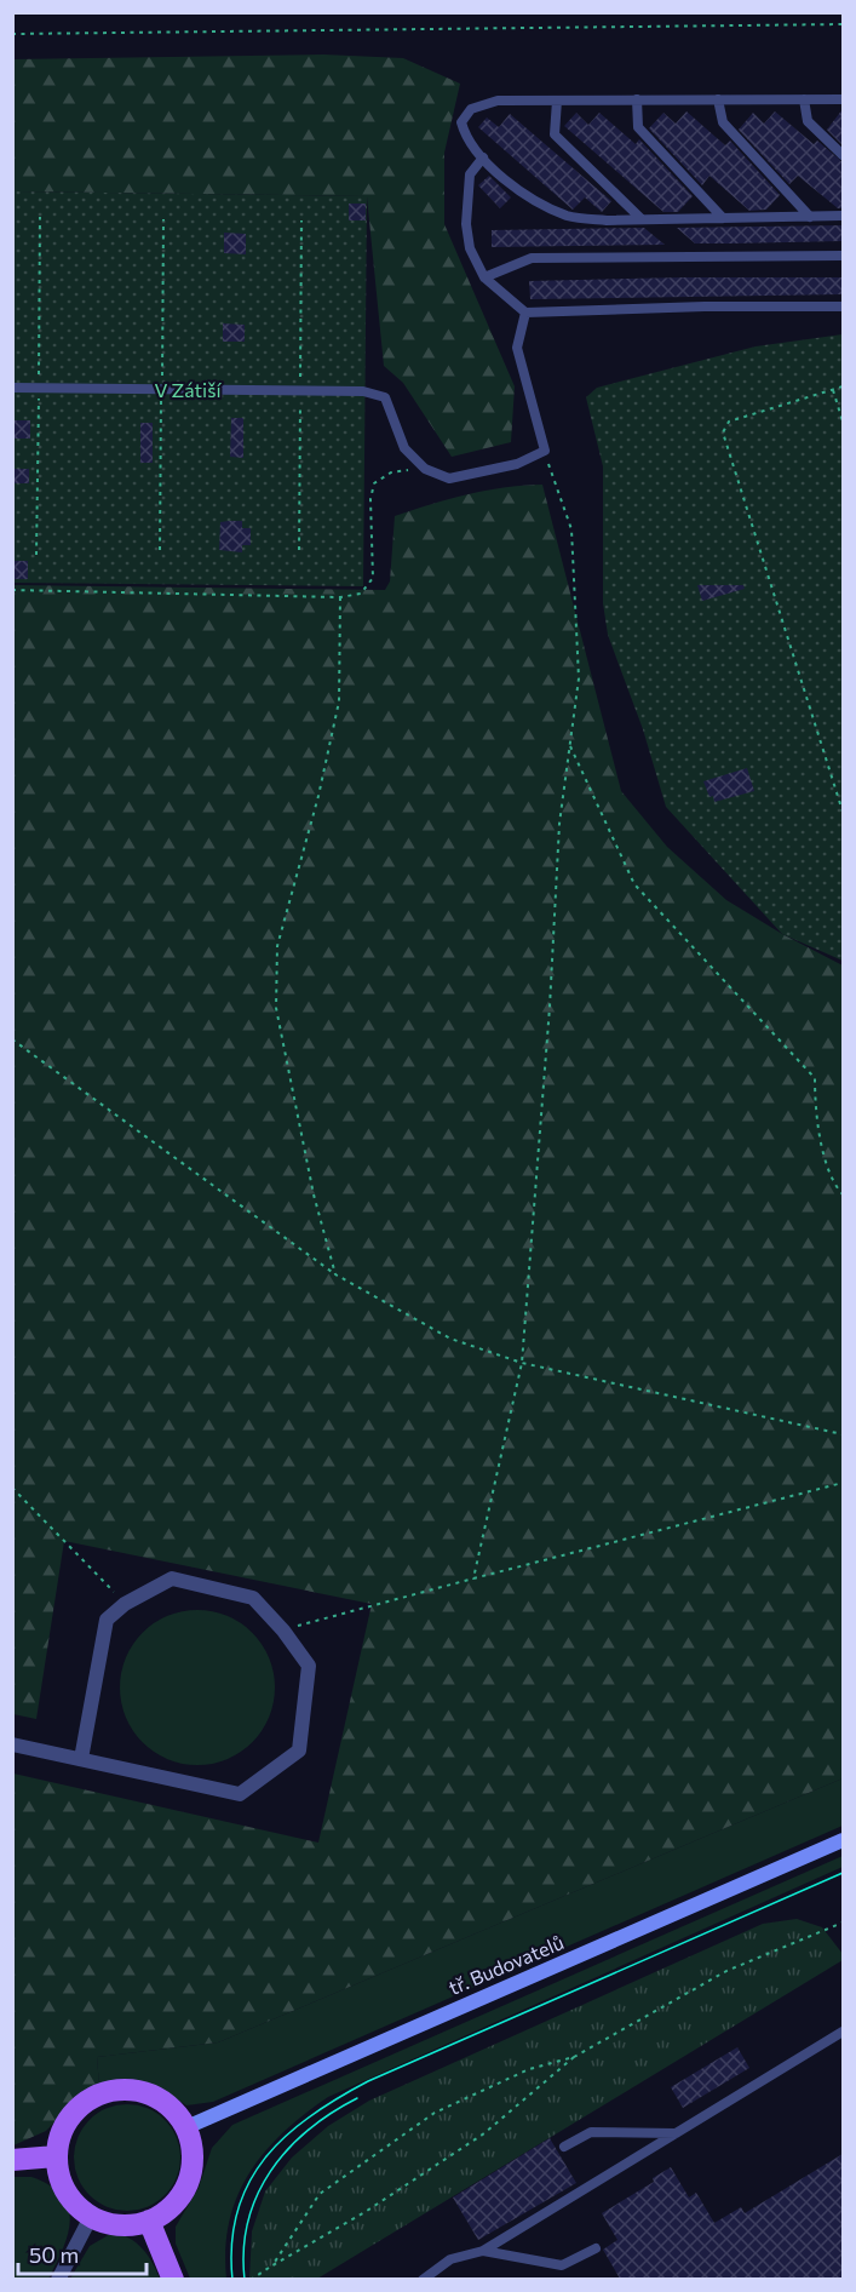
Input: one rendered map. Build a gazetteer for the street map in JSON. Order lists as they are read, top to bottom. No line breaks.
{"streets":{"street":["tř. Budovatelů"]},"parks":["V Zátiší"],"scale_bar":"50 m"}
